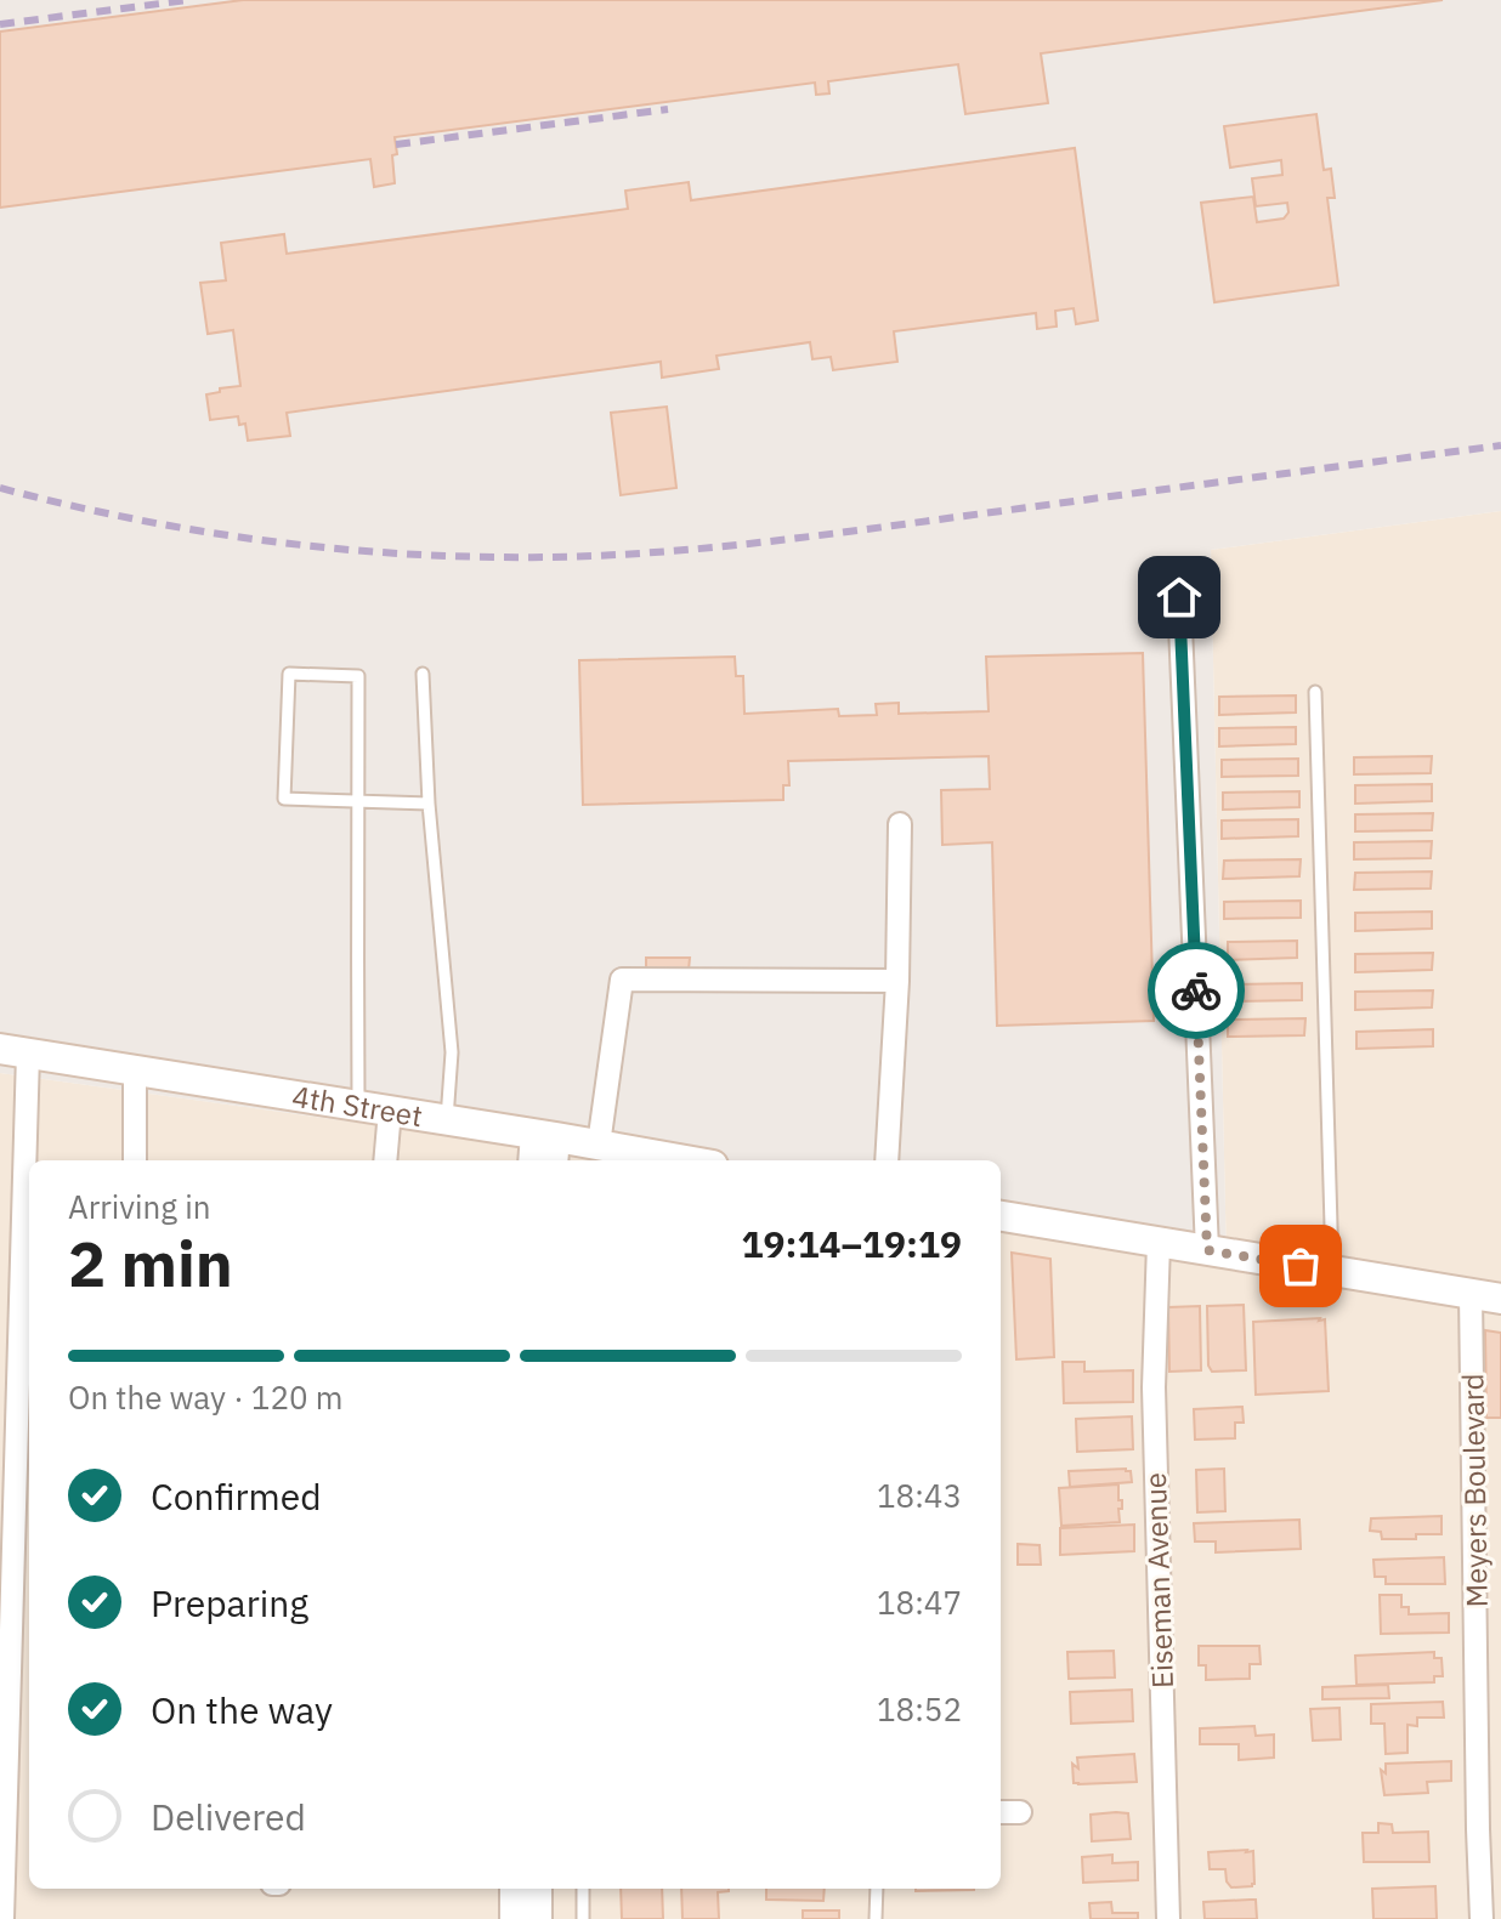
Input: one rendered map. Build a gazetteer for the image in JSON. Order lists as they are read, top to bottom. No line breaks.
{"streets":{"main road":["4th Street"],"street":["Meyers Boulevard","Eiseman Avenue"]},"page":{"heading":["2 min","Arriving in","19:14–19:19"],"bar":"On the way · 120 m","list":[["Confirmed","18:43"],["Preparing","18:47"],["On the way","18:52"],"Delivered"]}}
